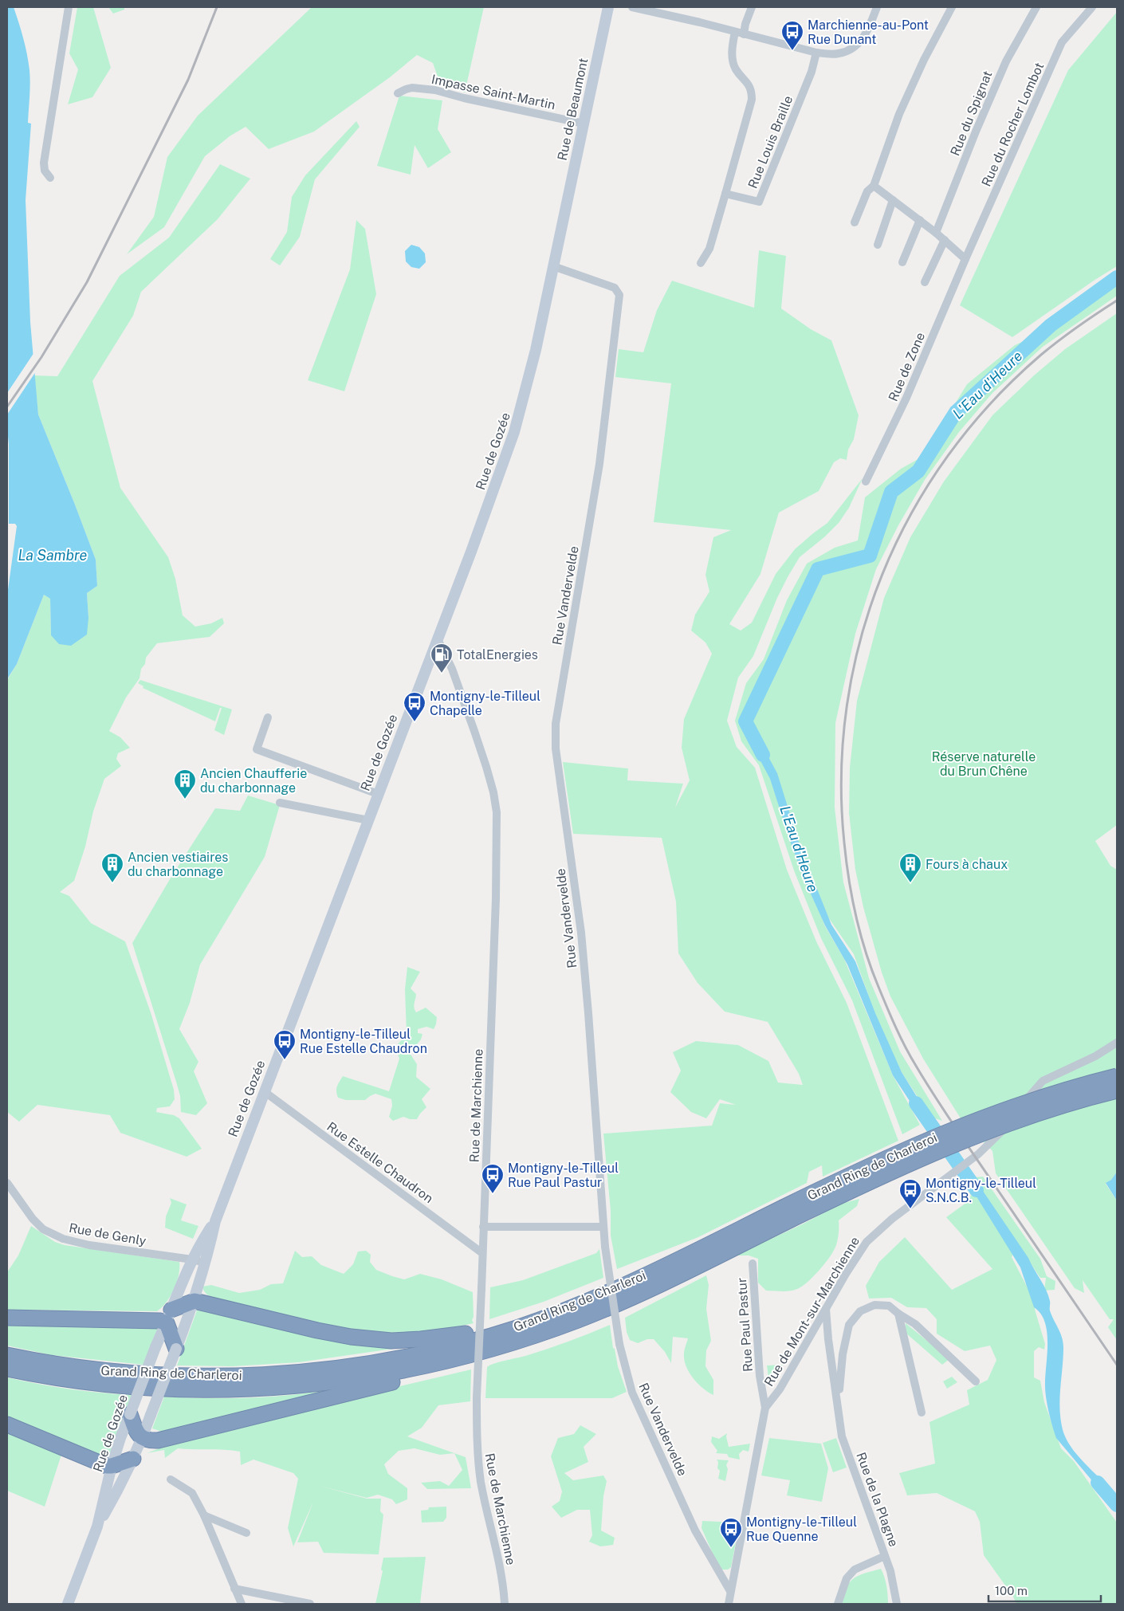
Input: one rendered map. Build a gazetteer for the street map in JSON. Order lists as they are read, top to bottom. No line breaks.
{"streets":{"highway":["Grand Ring de Charleroi"],"main road":["Rue de Beaumont","Rue de Gozée"],"street":["Impasse Saint-Martin","Rue du Spignat","Rue du Rocher Lombot","Rue Louis Braille","Rue de Zone","Rue Vandervelde","Rue de Marchienne","Rue Estelle Chaudron","Rue de Genly","Rue de Mont-sur-Marchienne","Rue Paul Pastur","Rue de la Plagne"]},"crossings":[["Impasse Saint-Martin","Rue de Beaumont"],["Rue de Beaumont","Rue de Gozée"],["Rue du Rocher Lombot","Rue de Zone"],["Rue de Gozée","Rue Vandervelde"],["Rue de Gozée","Rue de Marchienne"],["Rue de Gozée","Rue Estelle Chaudron"],["Rue de Gozée","Rue de Genly"],["Rue Vandervelde","Rue de Mont-sur-Marchienne"],["Rue de Marchienne","Rue Estelle Chaudron"],["Rue de Mont-sur-Marchienne","Rue Paul Pastur"],["Rue de Mont-sur-Marchienne","Rue de la Plagne"]],"water":["L'Eau d'Heure","La Sambre"],"parks":["Réserve naturelle du Brun Chêne"],"places":{"bus stop":["Marchienne-au-Pont Rue Dunant","Montigny-le-Tilleul Chapelle","Montigny-le-Tilleul Rue Estelle Chaudron","Montigny-le-Tilleul Rue Paul Pastur","Montigny-le-Tilleul S.N.C.B.","Montigny-le-Tilleul Rue Quenne"],"fuel station":["TotalEnergies"],"building":["Ancien Chaufferie du charbonnage","Ancien vestiaires du charbonnage","Fours à chaux"]},"scale_bar":"100 m"}
